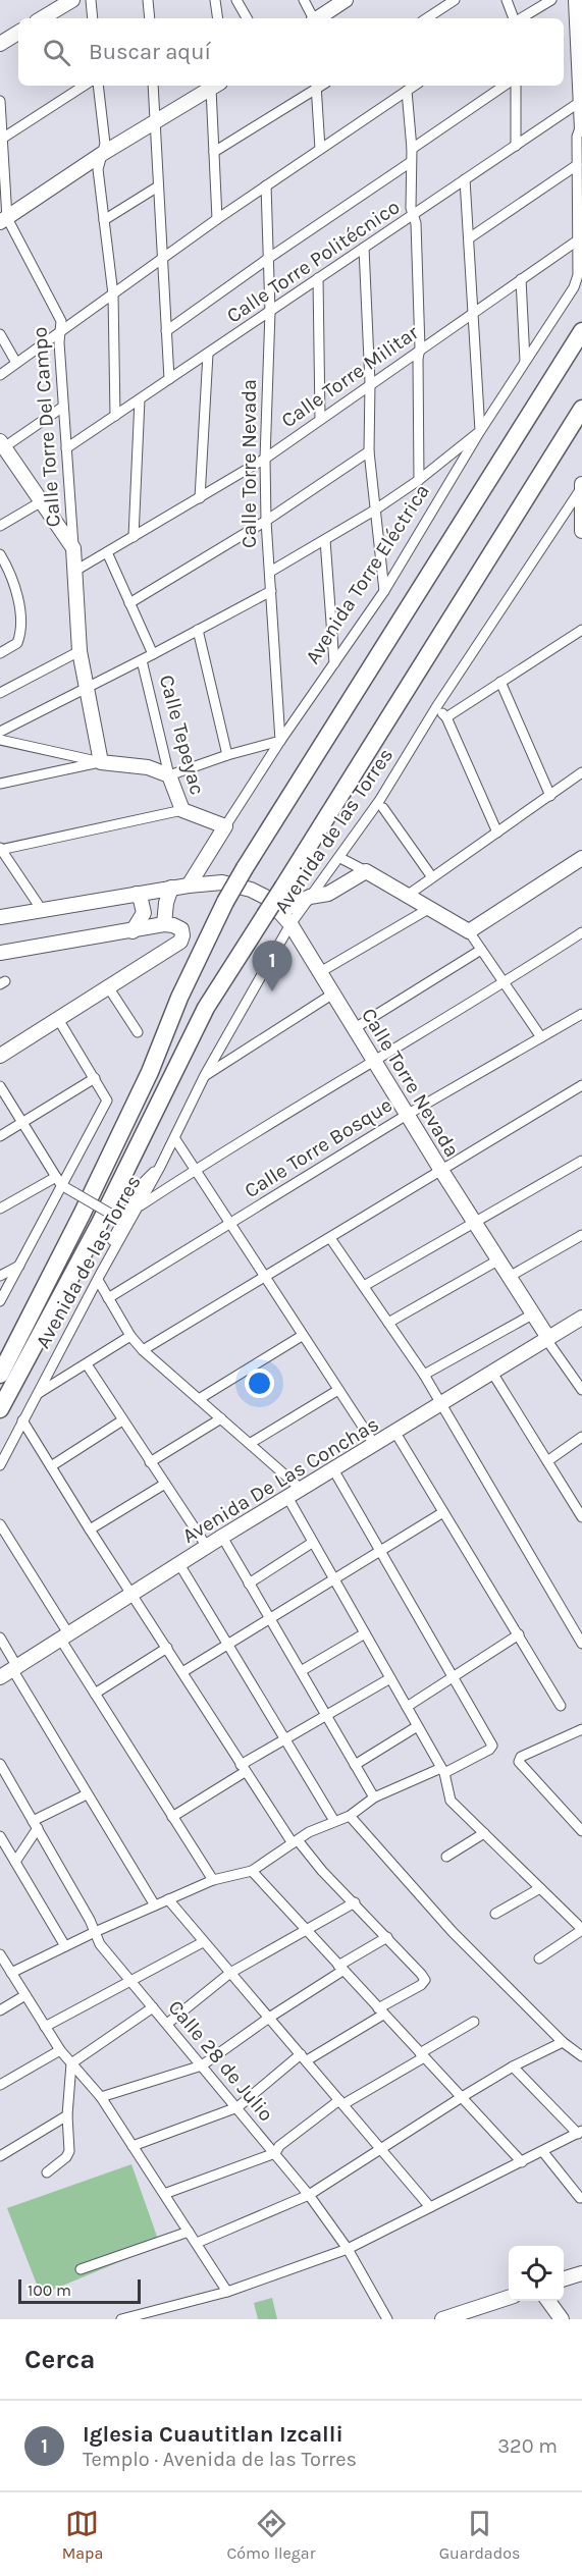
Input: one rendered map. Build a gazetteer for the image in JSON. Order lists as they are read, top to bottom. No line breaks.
{"streets":{"street":["Calle Torre Politécnico","Calle Torre Militar","Calle Torre Del Campo","Calle Torre Nevada","Avenida Torre Eléctrica","Calle Tepeyac","Avenida de las Torres","Calle Torre Bosque","Avenida De Las Conchas","Calle 28 de Julio"]},"crossings":[["Calle Torre Politécnico","Calle Torre Del Campo"],["Calle Torre Politécnico","Calle Torre Nevada"],["Calle Torre Militar","Calle Torre Del Campo"],["Calle Torre Militar","Calle Torre Nevada"],["Calle Torre Militar","Avenida Torre Eléctrica"],["Calle Torre Nevada","Avenida Torre Eléctrica"],["Calle Torre Nevada","Avenida de las Torres"],["Calle Torre Nevada","Calle Torre Bosque"],["Calle Torre Nevada","Avenida De Las Conchas"],["Avenida Torre Eléctrica","Calle Tepeyac"]],"scale_bar":"100 m","page":{"search":"Buscar aquí","pins":"1","scale":"100 m","heading":"Cerca","list":[{"mark":"1","name":"Iglesia Cuautitlan Izcalli","note":"Templo · Avenida de las Torres","value":"320 m"}],"nav":["Mapa","Cómo llegar","Guardados"]}}
